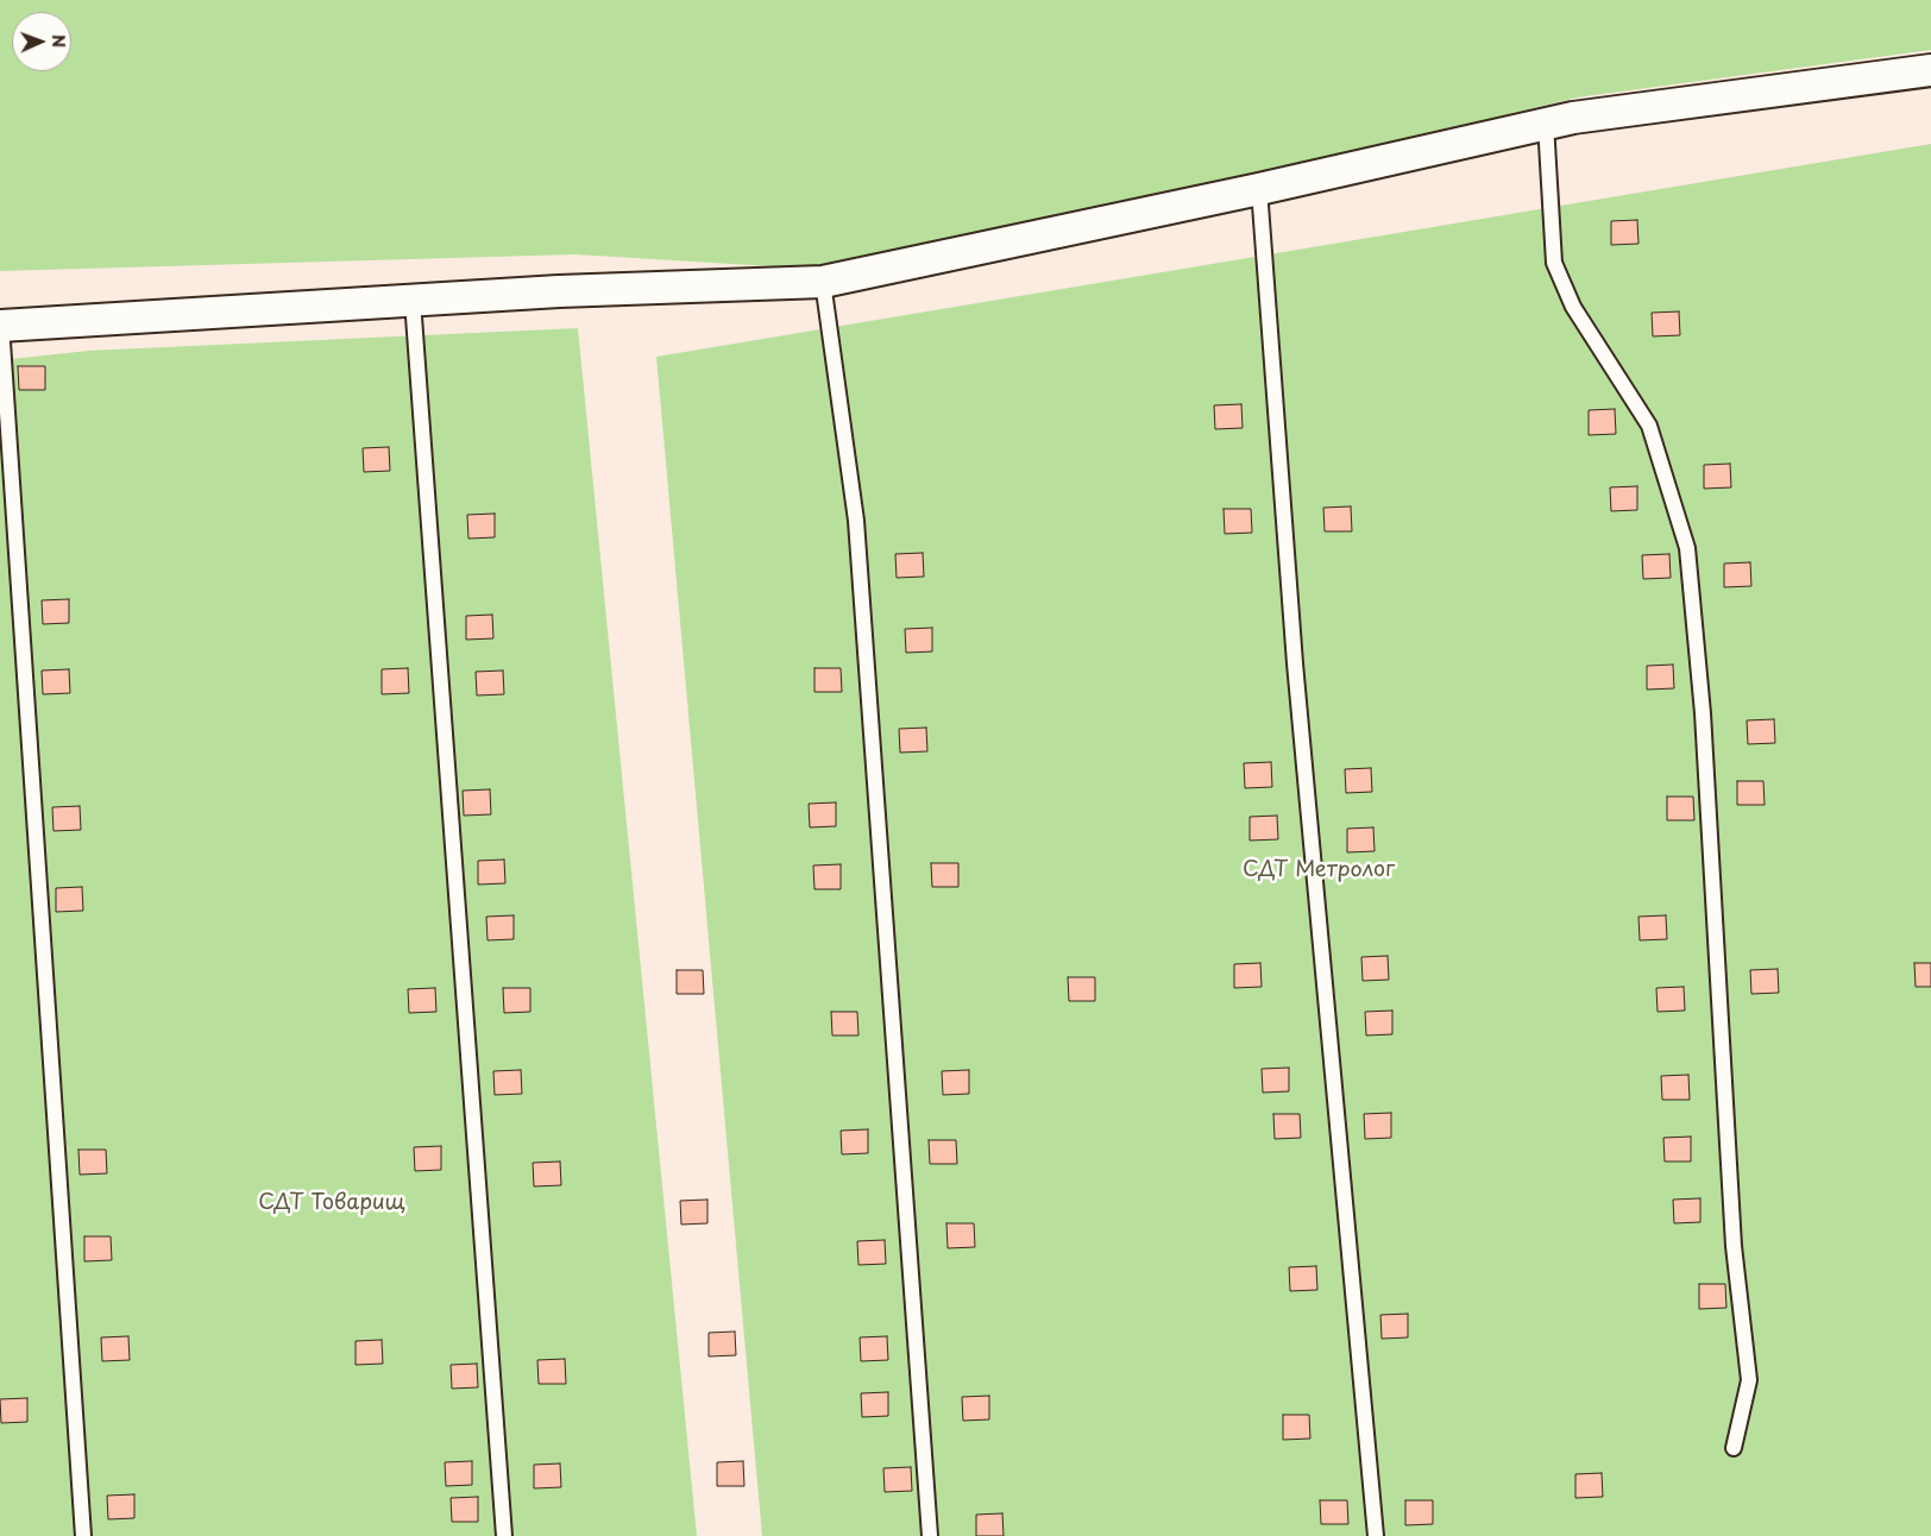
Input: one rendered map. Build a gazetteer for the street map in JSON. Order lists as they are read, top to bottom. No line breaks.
{"parks":["СДТ Метролог","СДТ Товарищ"],"north":"right"}
